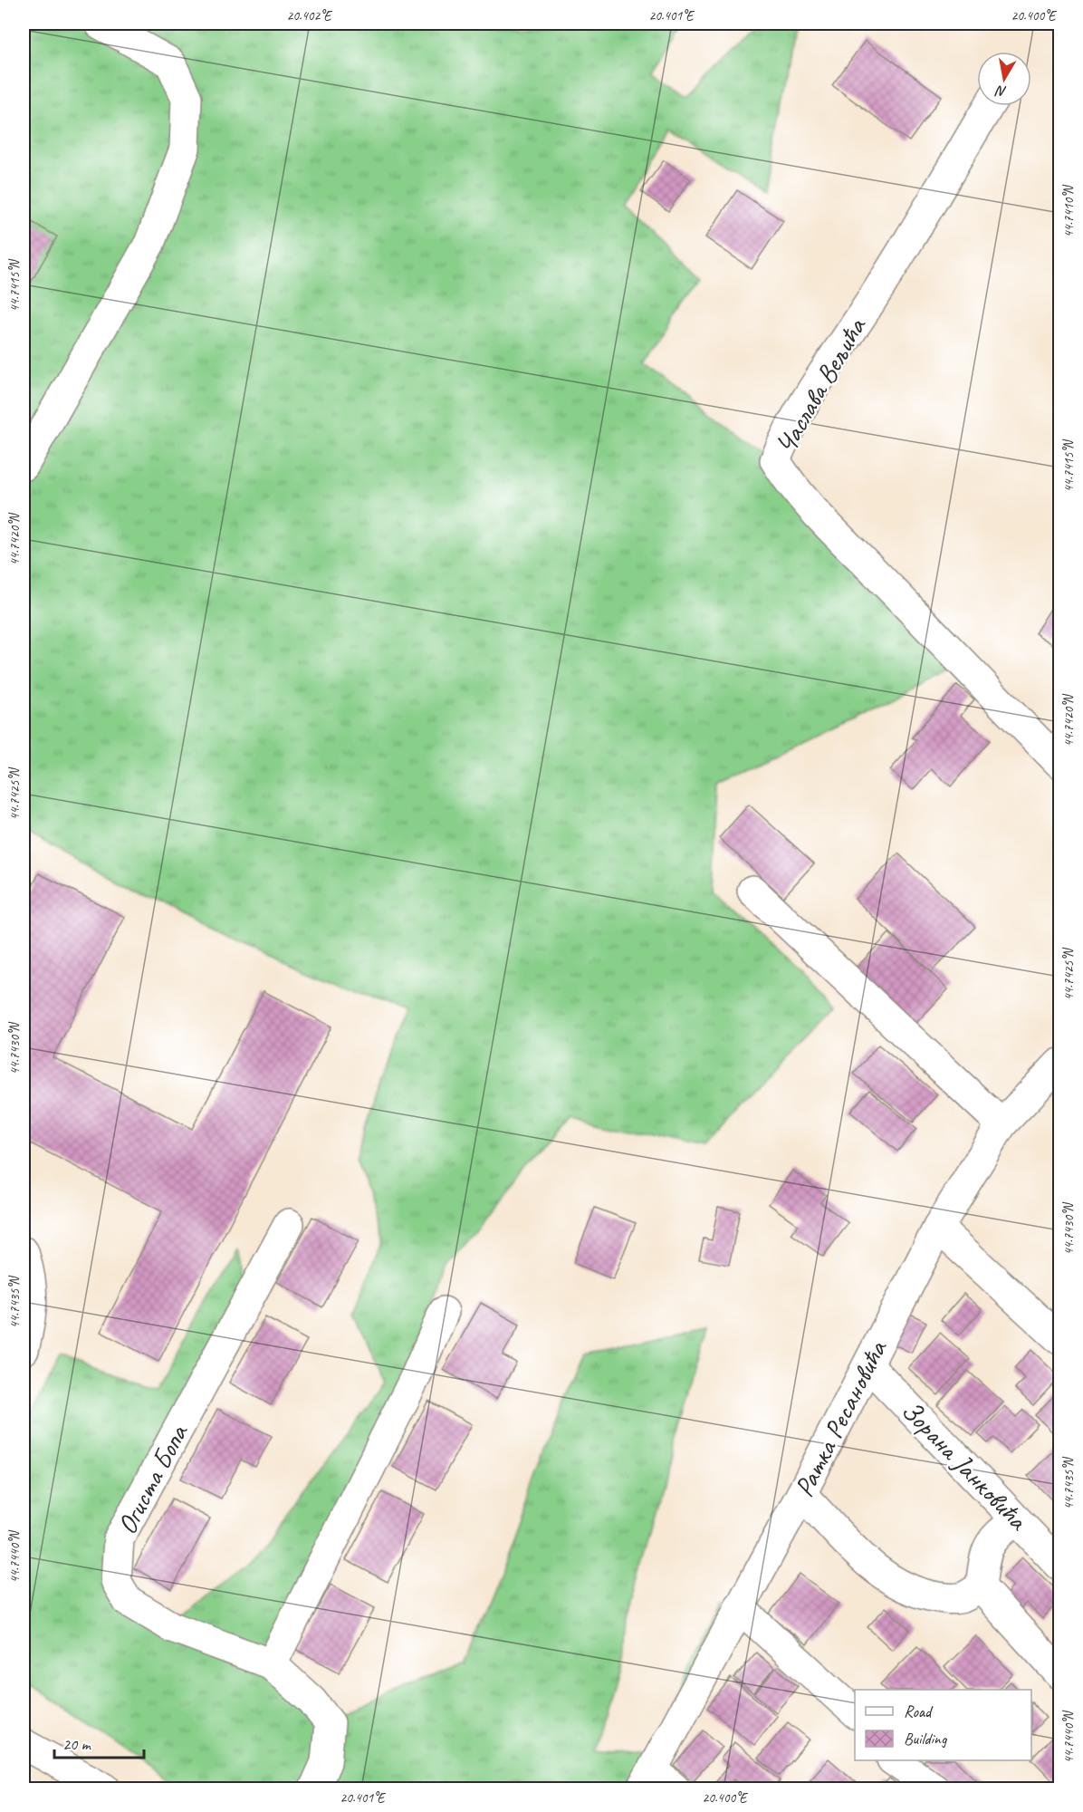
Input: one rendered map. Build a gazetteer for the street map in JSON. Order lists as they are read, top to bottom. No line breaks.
{"streets":{"street":["Часлава Вељића","Ратка Ресановића","Зорана Јанковића","Огиста Бопа"]},"crossings":[["Ратка Ресановића","Зорана Јанковића"]],"legend":["Road","Building"],"scale_bar":"20 m","north":"bottom","coordinates":["20.402°E","20.401°E","20.400°E","44.7410°N","44.7415°N","44.7420°N","44.7425°N","44.7430°N","44.7435°N","44.7440°N"]}
